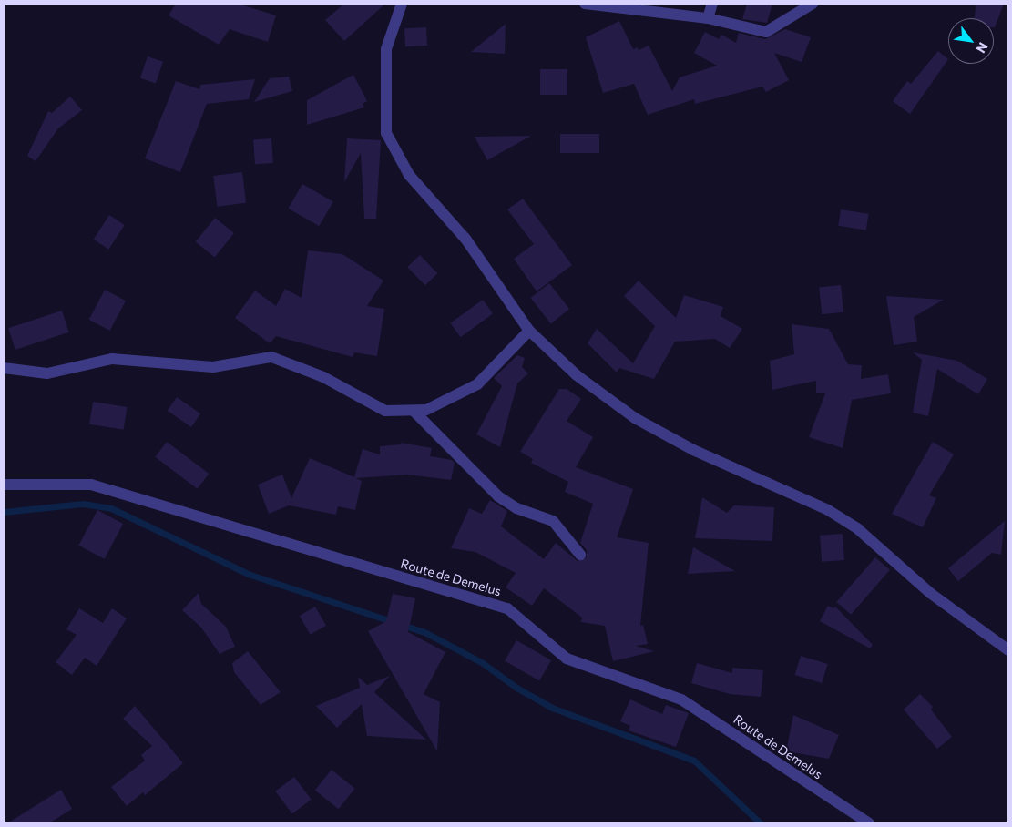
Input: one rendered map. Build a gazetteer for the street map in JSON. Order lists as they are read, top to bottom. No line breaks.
{"streets":{"street":["Route de Demelus"]},"north":"bottom right"}
